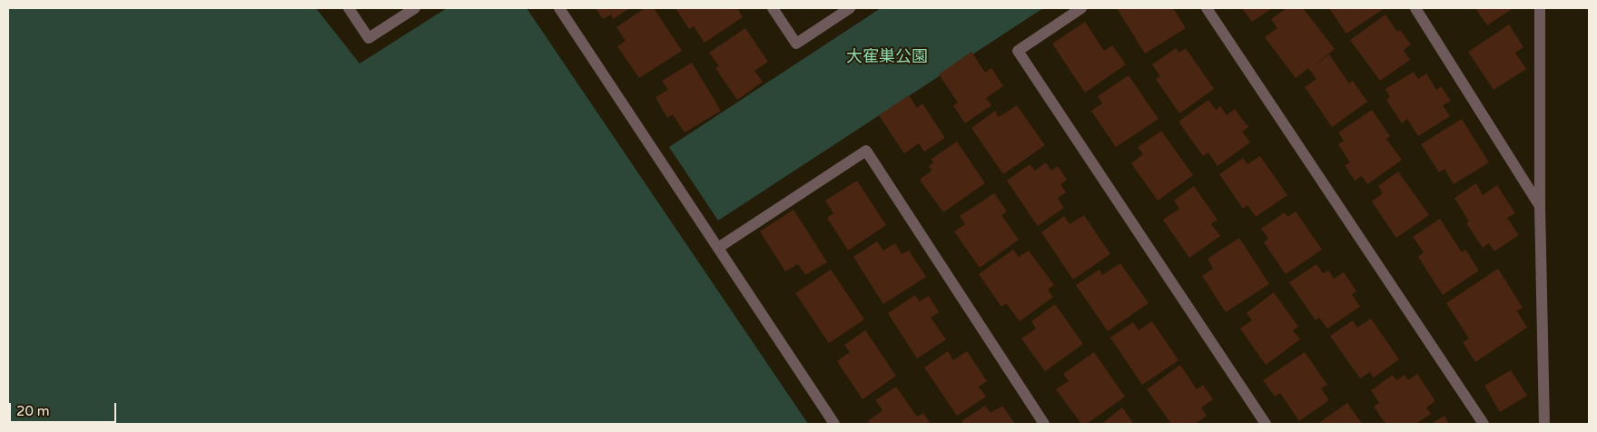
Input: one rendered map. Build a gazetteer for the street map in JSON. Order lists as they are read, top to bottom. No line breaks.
{"parks":["大寉巣公園"],"scale_bar":"20 m"}
